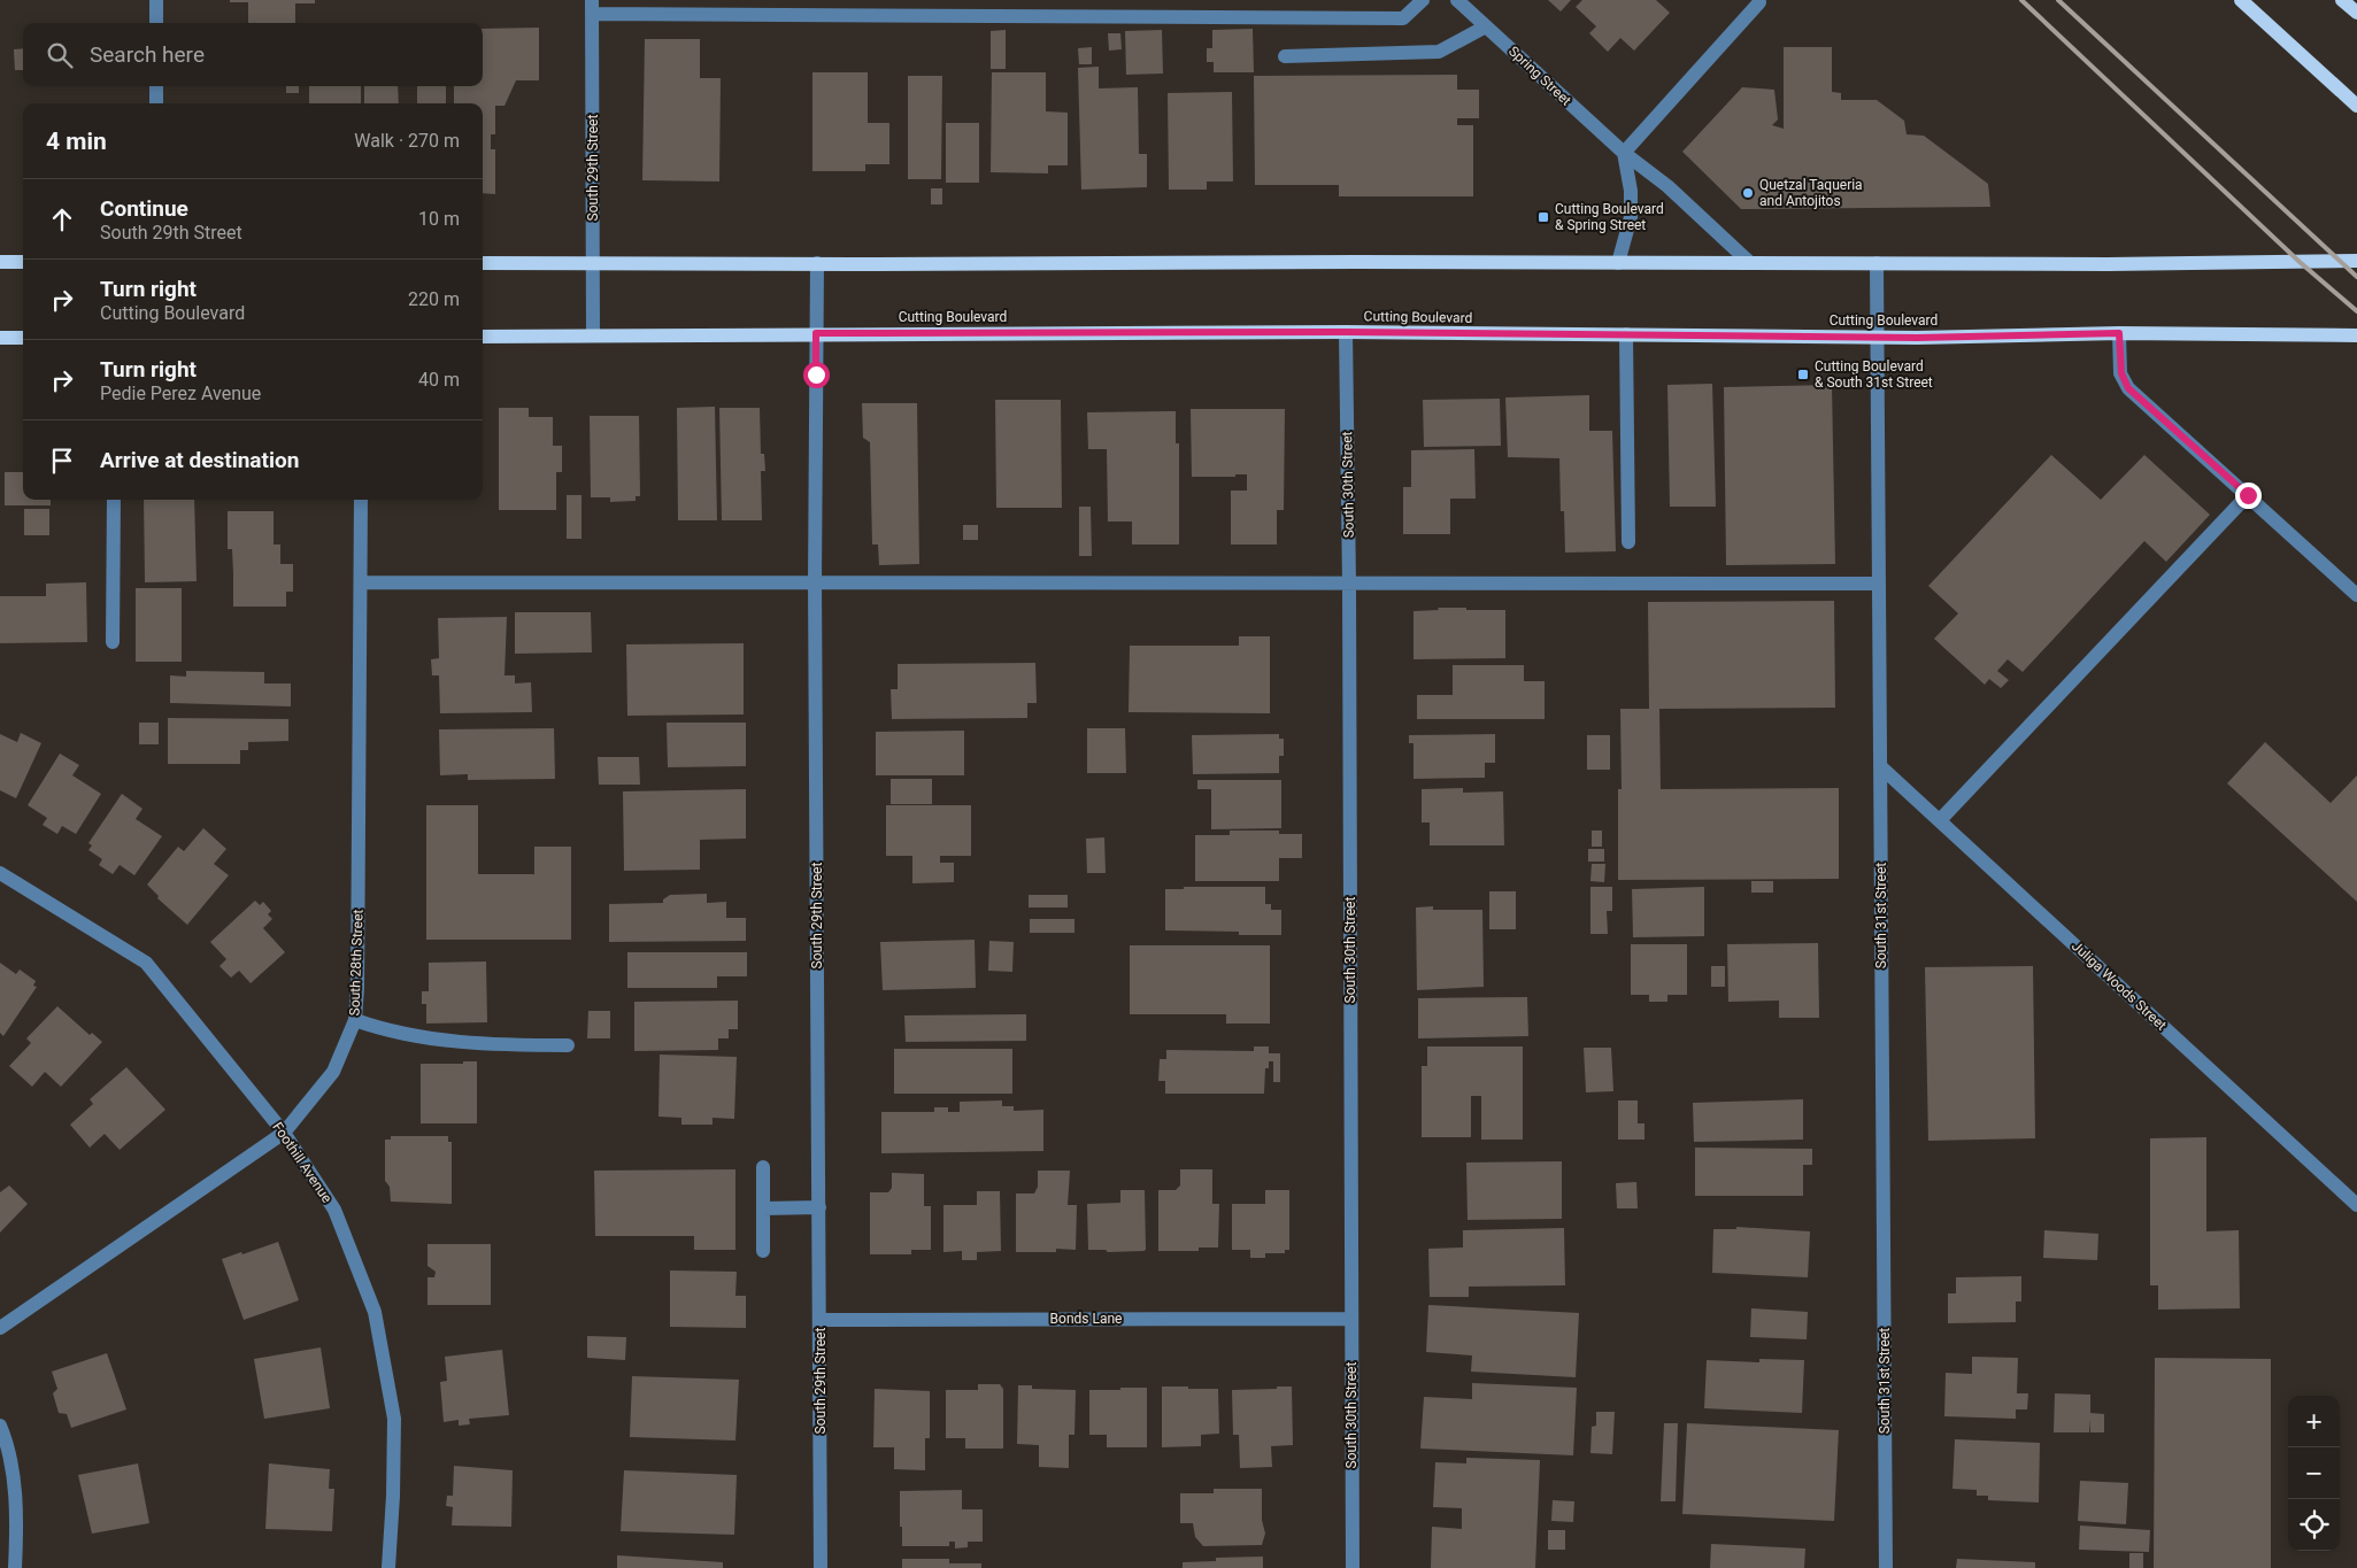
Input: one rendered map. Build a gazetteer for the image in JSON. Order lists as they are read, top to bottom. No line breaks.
{"streets":{"main road":["Cutting Boulevard"],"street":["Spring Street","South 29th Street","South 30th Street","South 31st Street","South 28th Street","Juliga Woods Street","Foothill Avenue","Bonds Lane"]},"crossings":[["South 29th Street","Cutting Boulevard"],["South 29th Street","Bonds Lane"],["Cutting Boulevard","South 30th Street"],["Cutting Boulevard","South 31st Street"],["South 30th Street","Bonds Lane"],["South 31st Street","Juliga Woods Street"],["South 28th Street","Foothill Avenue"]],"places":{"other":["Quetzal Taqueria and Antojitos"],"transit":["Cutting Boulevard & Spring Street","Cutting Boulevard & South 31st Street"]},"page":{"search":"Search here","heading":["4 min","Walk · 270 m"],"list":[["Continue","South 29th Street","10 m"],["Turn right","Cutting Boulevard","220 m"],["Turn right","Pedie Perez Avenue","40 m"],"Arrive at destination"],"map_buttons":["+","−"]}}
